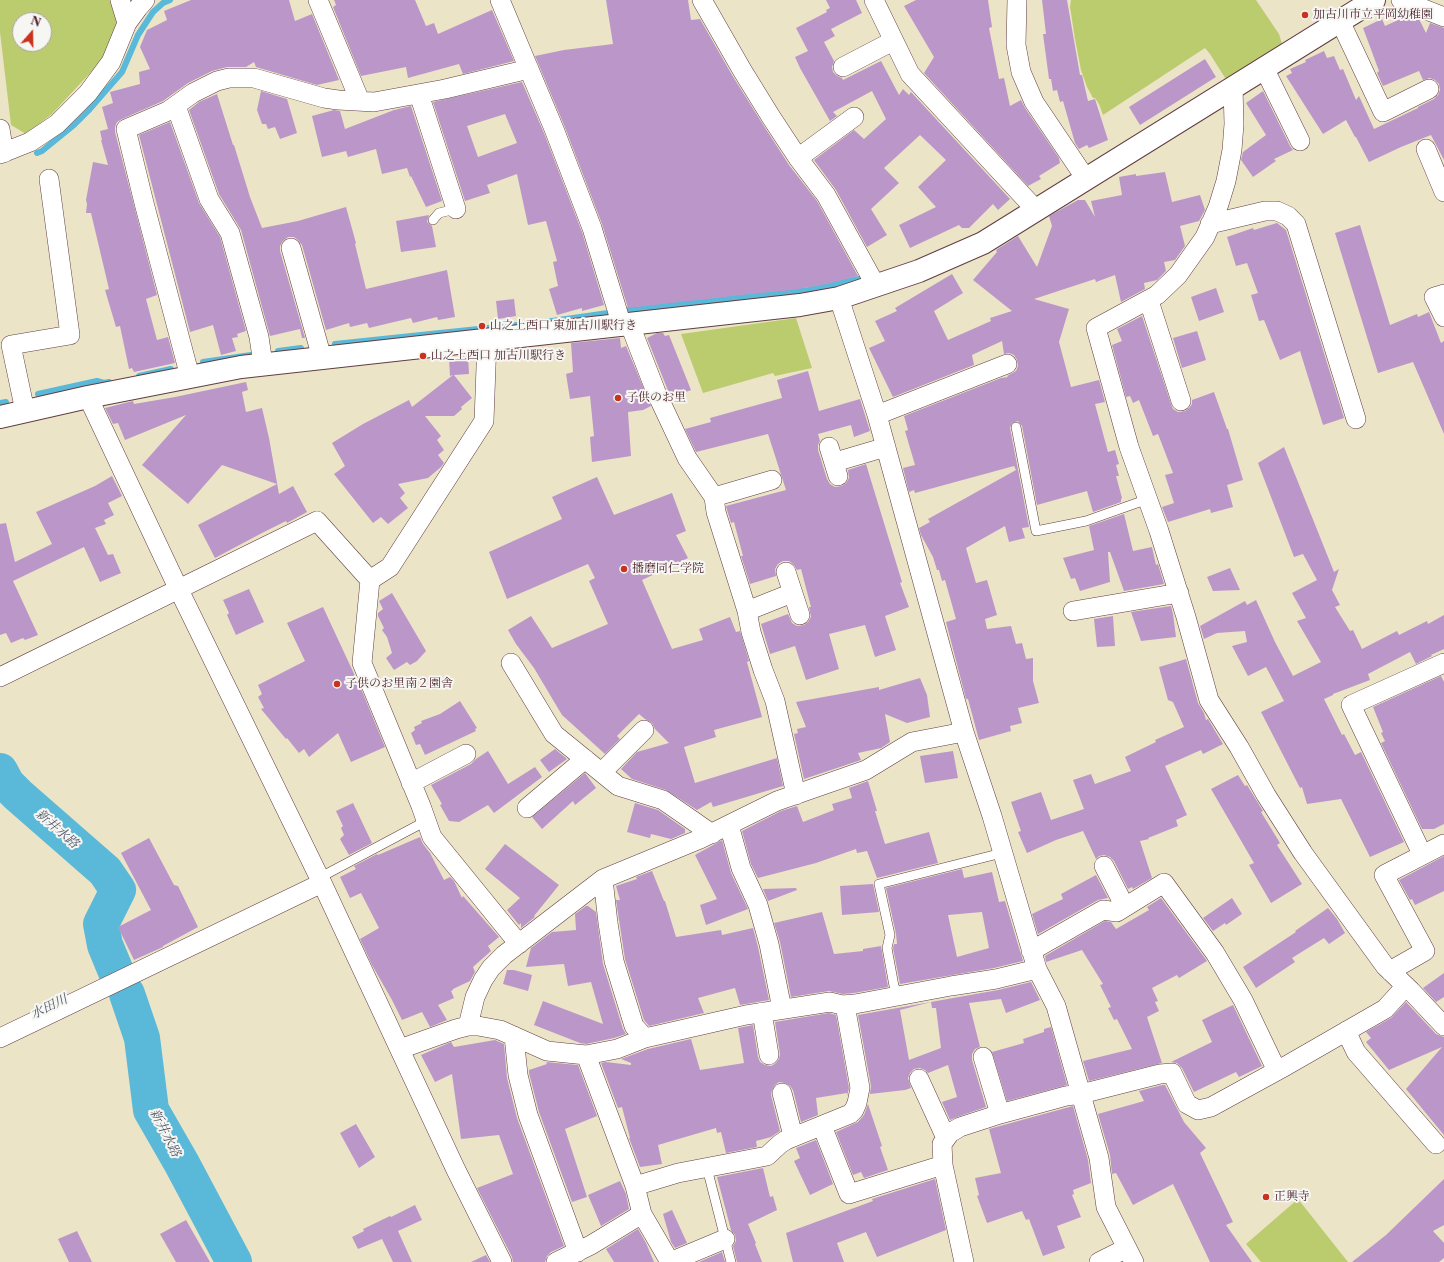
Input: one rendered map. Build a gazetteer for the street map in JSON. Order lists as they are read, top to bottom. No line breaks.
{"water":["新井水路","水田川"],"places":["加古川市立平岡幼稚園","山之上西口 東加古川駅行き","山之上西口 加古川駅行き","子供のお里","播磨同仁学院","子供のお里南２園舎","正興寺"],"north":"top"}
